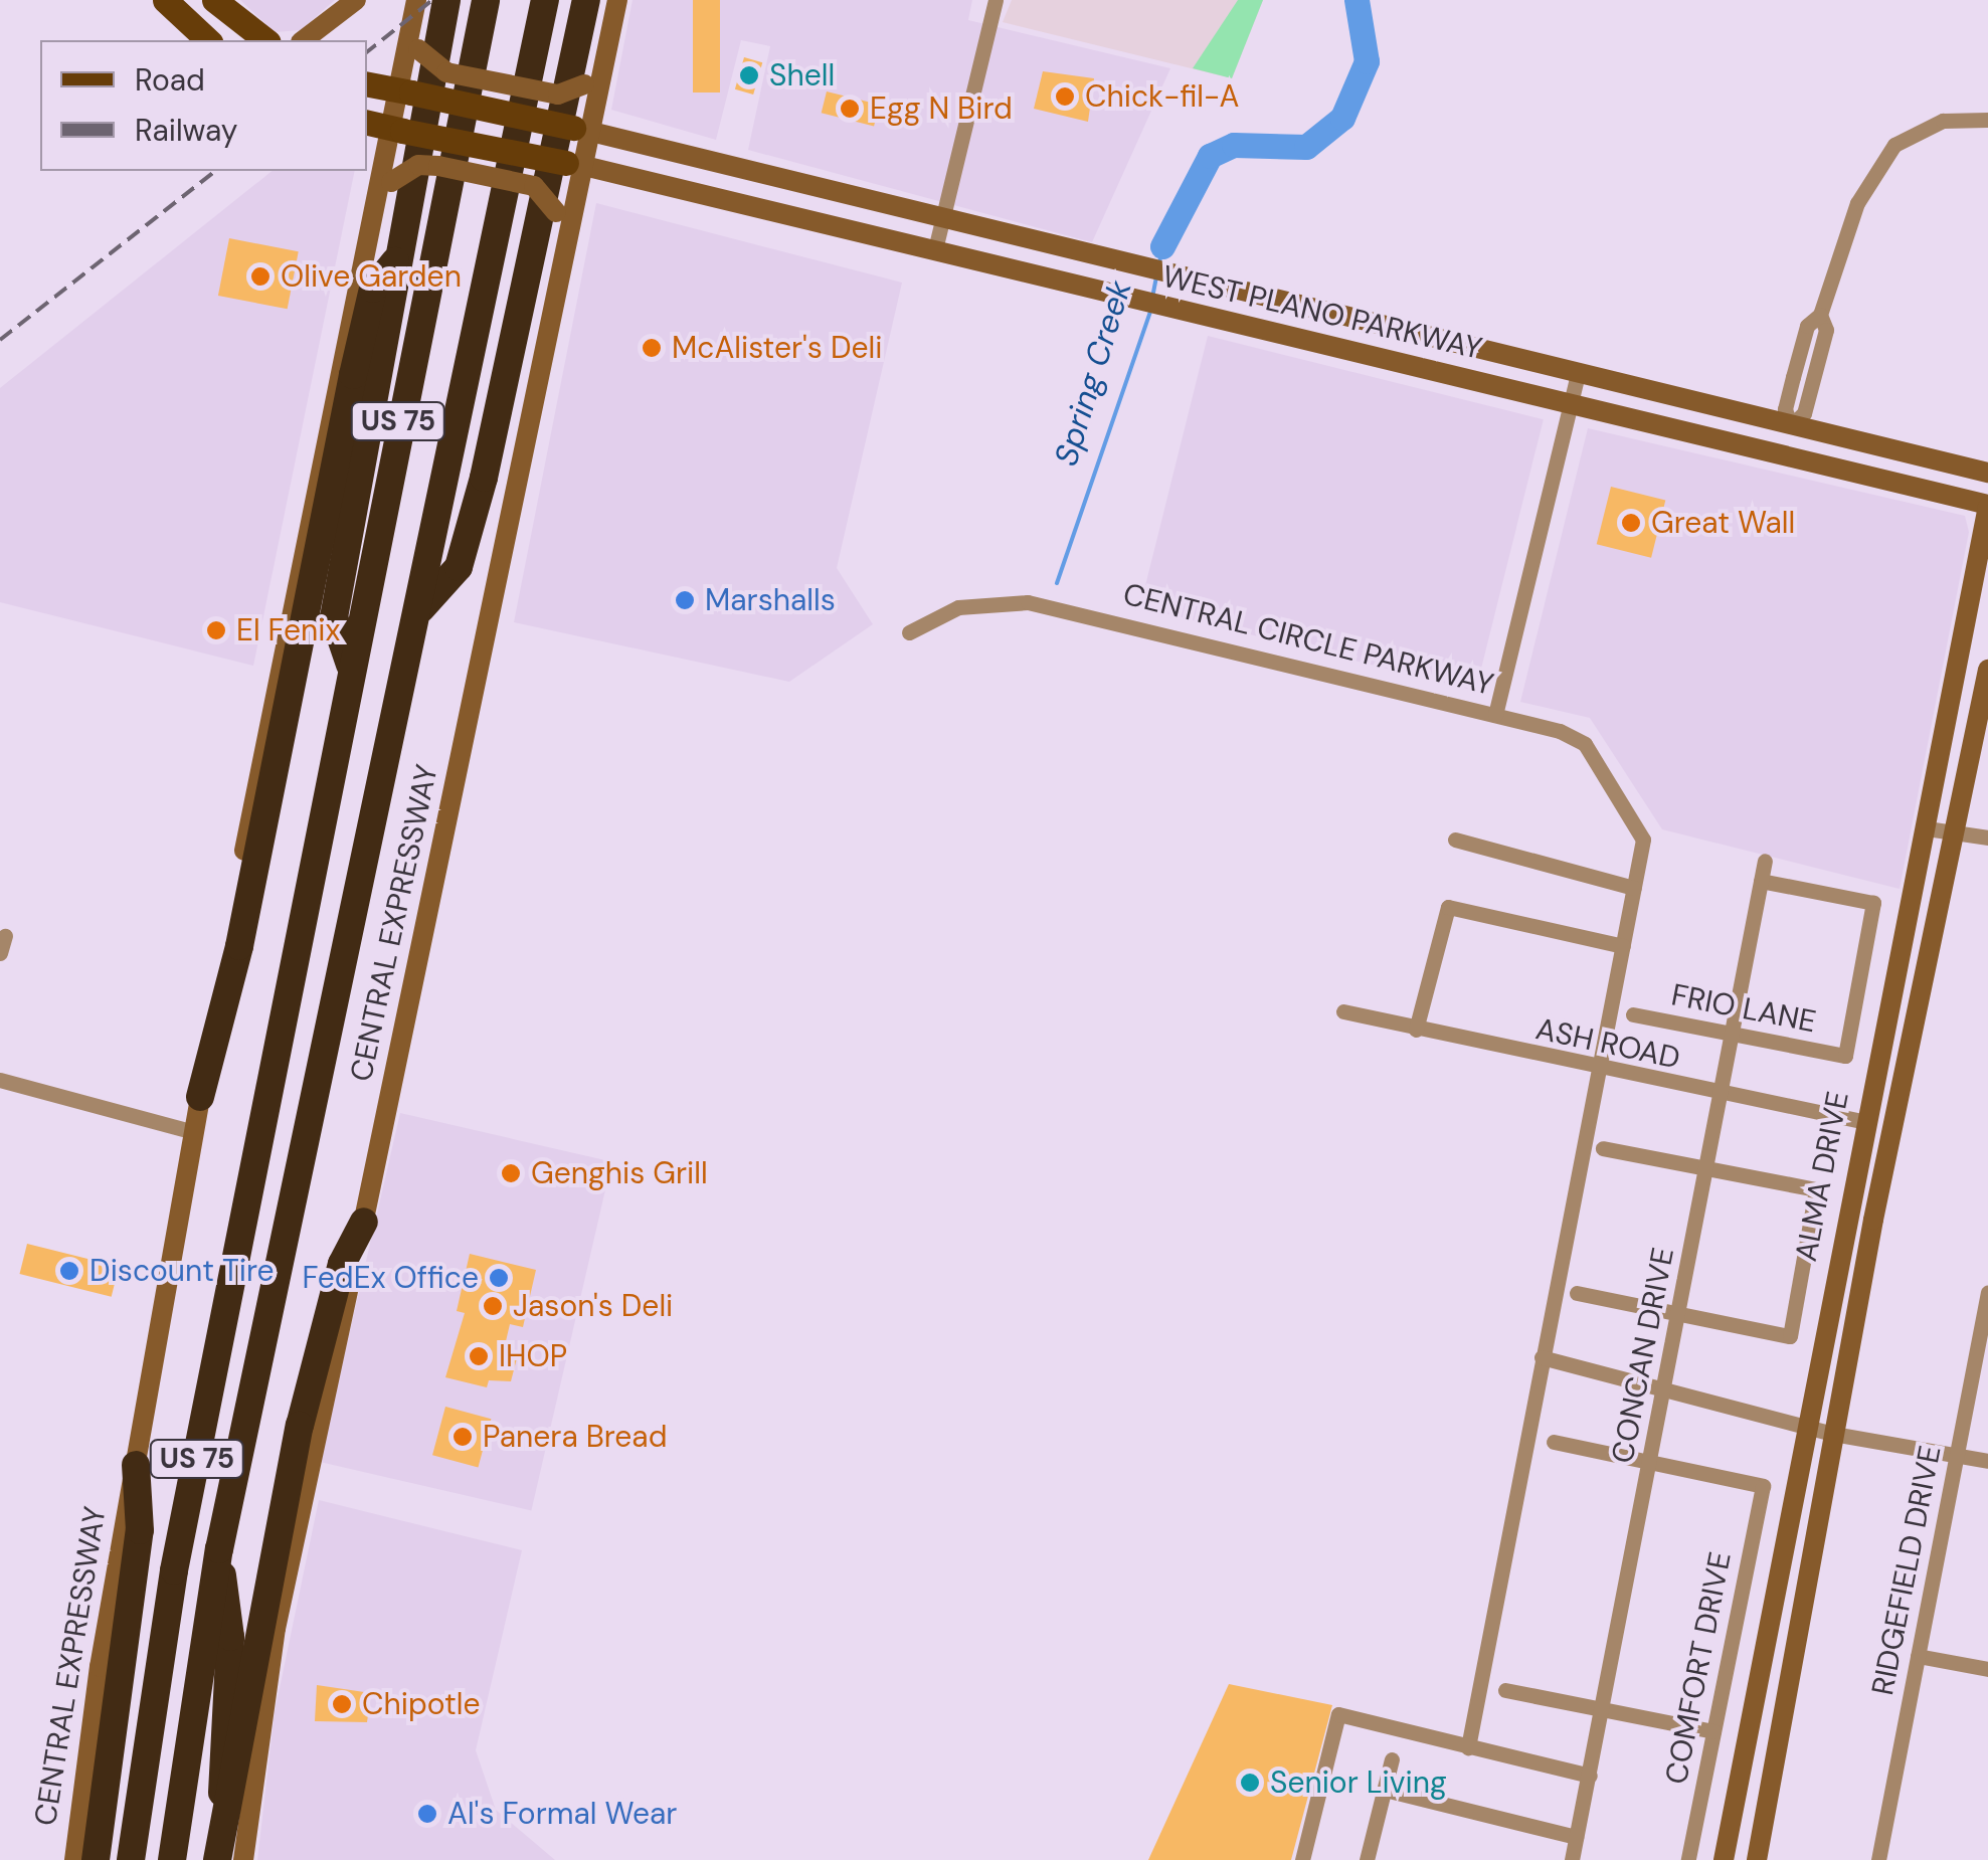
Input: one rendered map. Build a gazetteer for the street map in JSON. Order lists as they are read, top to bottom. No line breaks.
{"streets":{"highway":["US 75","CENTRAL EXPRESSWAY"],"main road":["WEST PLANO PARKWAY","ALMA DRIVE"],"street":["CENTRAL CIRCLE PARKWAY","FRIO LANE","ASH ROAD","CONCAN DRIVE","RIDGEFIELD DRIVE","COMFORT DRIVE"]},"crossings":[["WEST PLANO PARKWAY","CENTRAL EXPRESSWAY"],["WEST PLANO PARKWAY","ALMA DRIVE"],["FRIO LANE","CONCAN DRIVE"],["ASH ROAD","ALMA DRIVE"],["ASH ROAD","CONCAN DRIVE"],["CONCAN DRIVE","COMFORT DRIVE"]],"water":["Spring Creek"],"places":["Shell","Chick-fil-A","Egg N Bird","Olive Garden","McAlister's Deli","Great Wall","Marshalls","El Fenix","Genghis Grill","Discount Tire","FedEx Office","Jason's Deli","IHOP","Panera Bread","Chipotle","Senior Living","Al's Formal Wear"],"legend":["Road","Railway"]}
